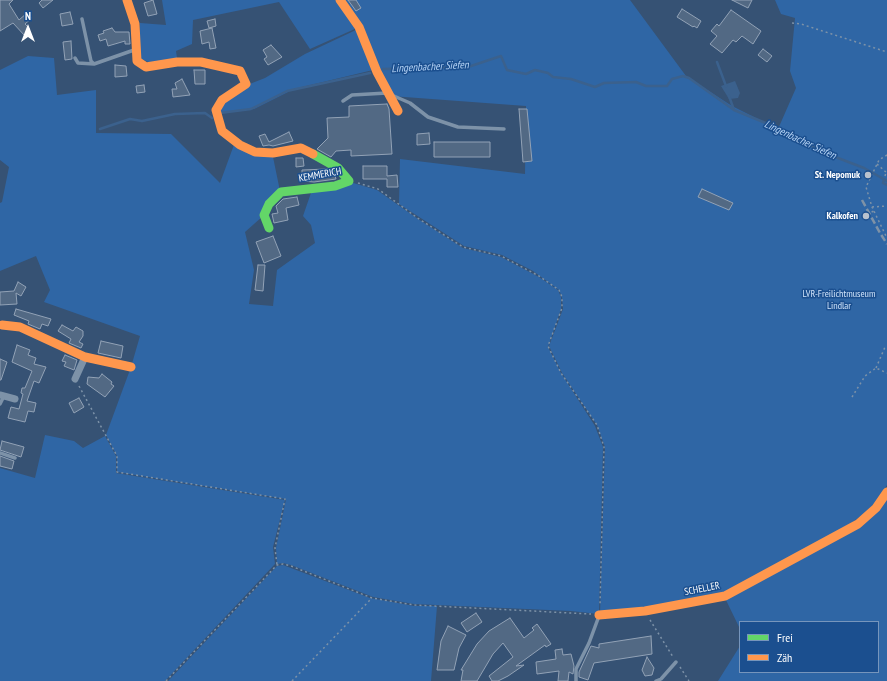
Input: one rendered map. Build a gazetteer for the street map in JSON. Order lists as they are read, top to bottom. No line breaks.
{"streets":{"street":["KEMMERICH","SCHELLER"]},"water":["Lingenbacher Siefen"],"parks":["LVR-Freilichtmuseum Lindlar"],"places":["St. Nepomuk","Kalkofen"],"legend":["Frei","Zäh"],"north":"top"}
